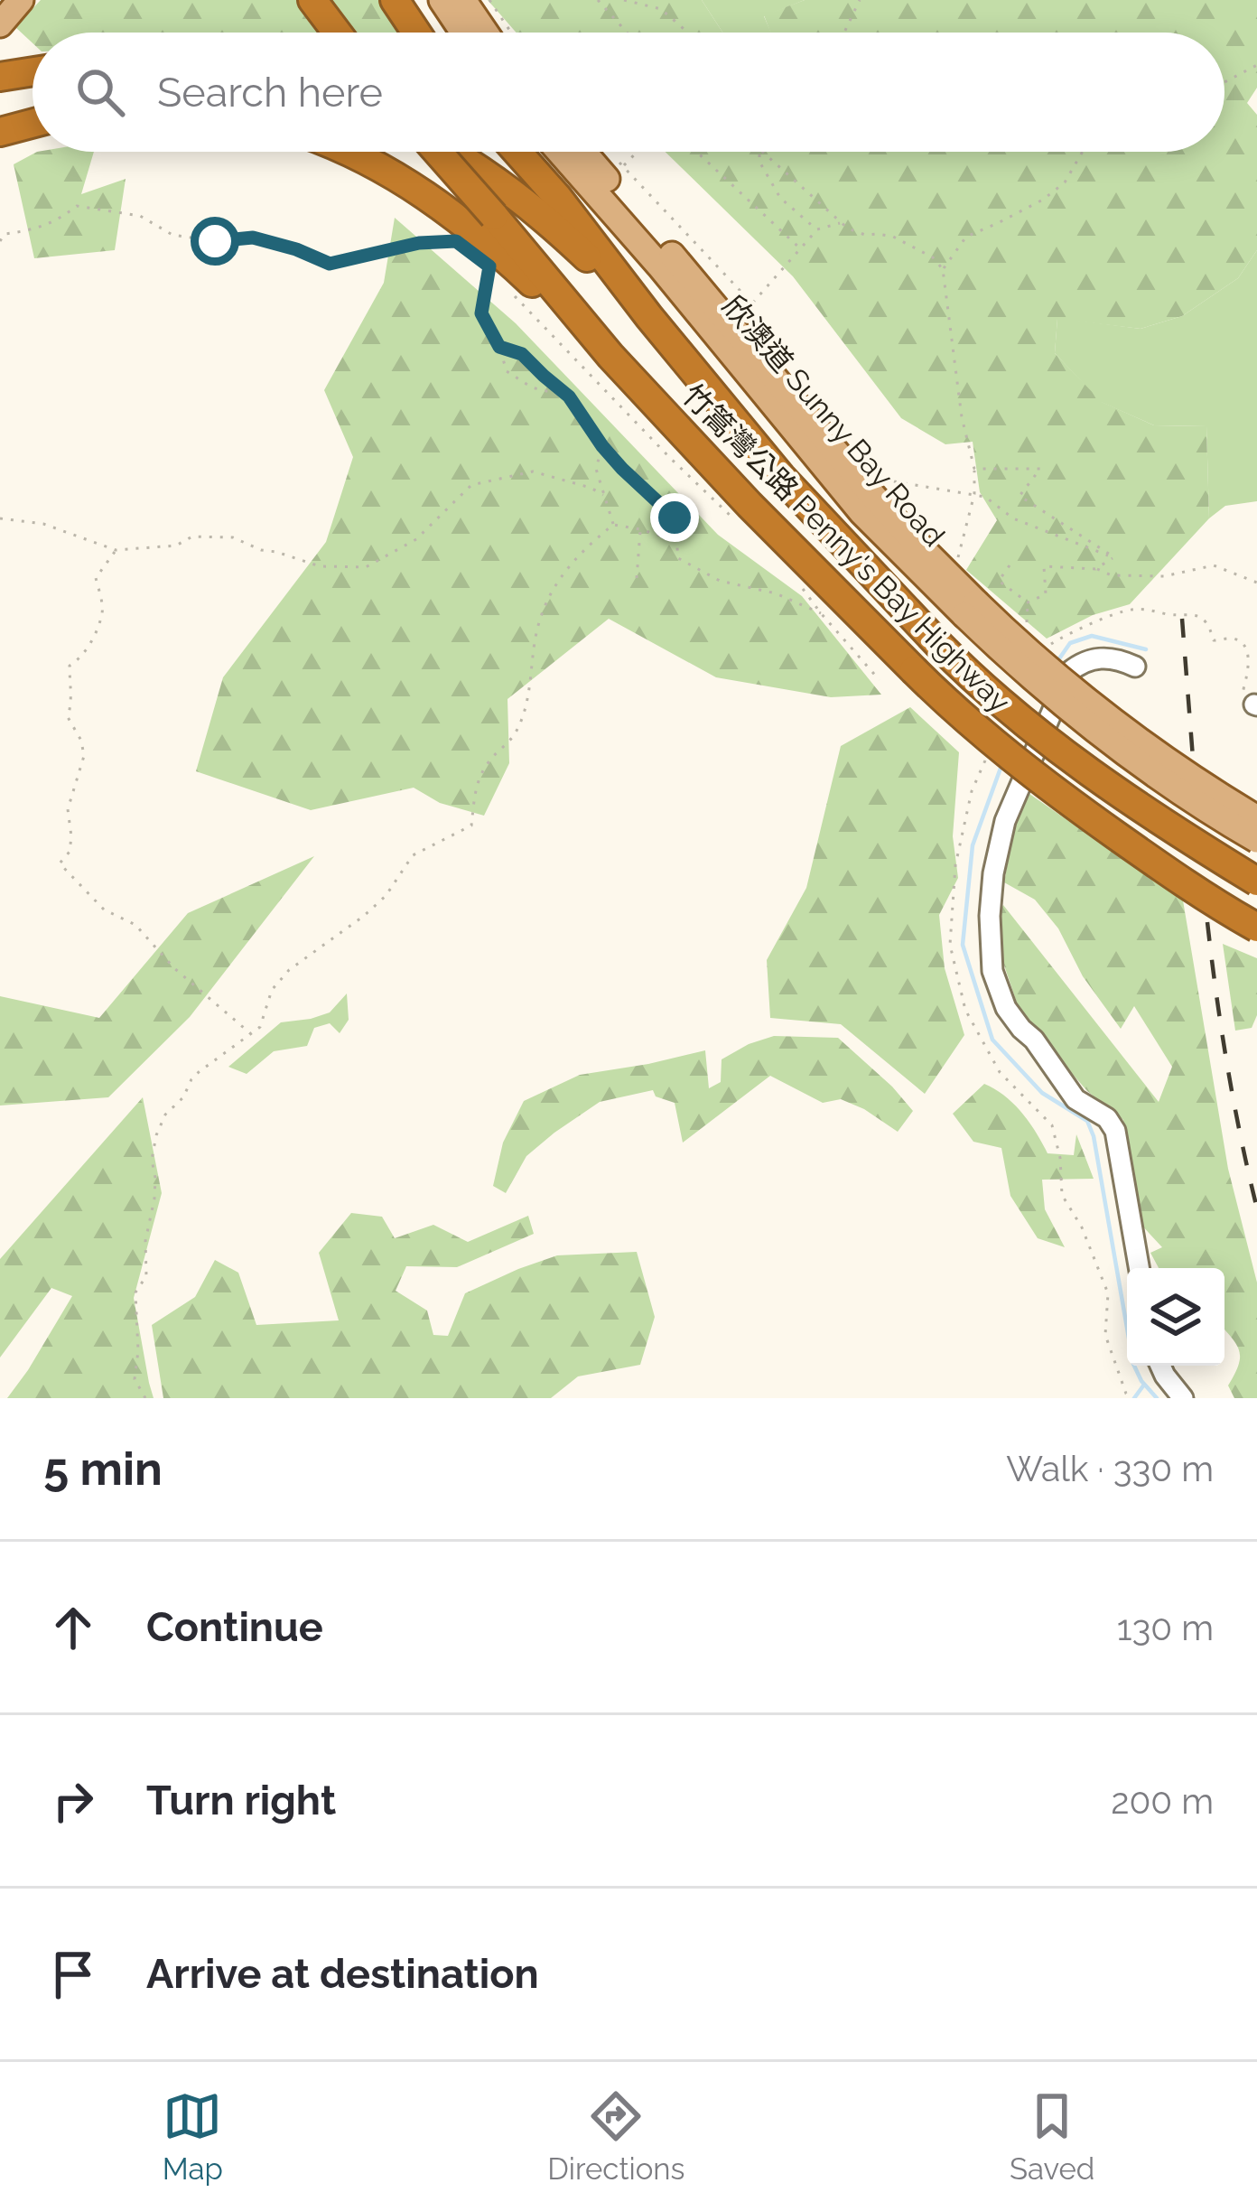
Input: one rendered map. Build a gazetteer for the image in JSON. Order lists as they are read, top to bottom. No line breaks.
{"streets":{"highway":["竹篙灣公路 Penny's Bay Highway"],"main road":["欣澳道 Sunny Bay Road"]},"page":{"search":"Search here","heading":["5 min","Walk · 330 m"],"list":[["Continue","130 m"],["Turn right","200 m"],"Arrive at destination"],"nav":["Map","Directions","Saved"]}}
